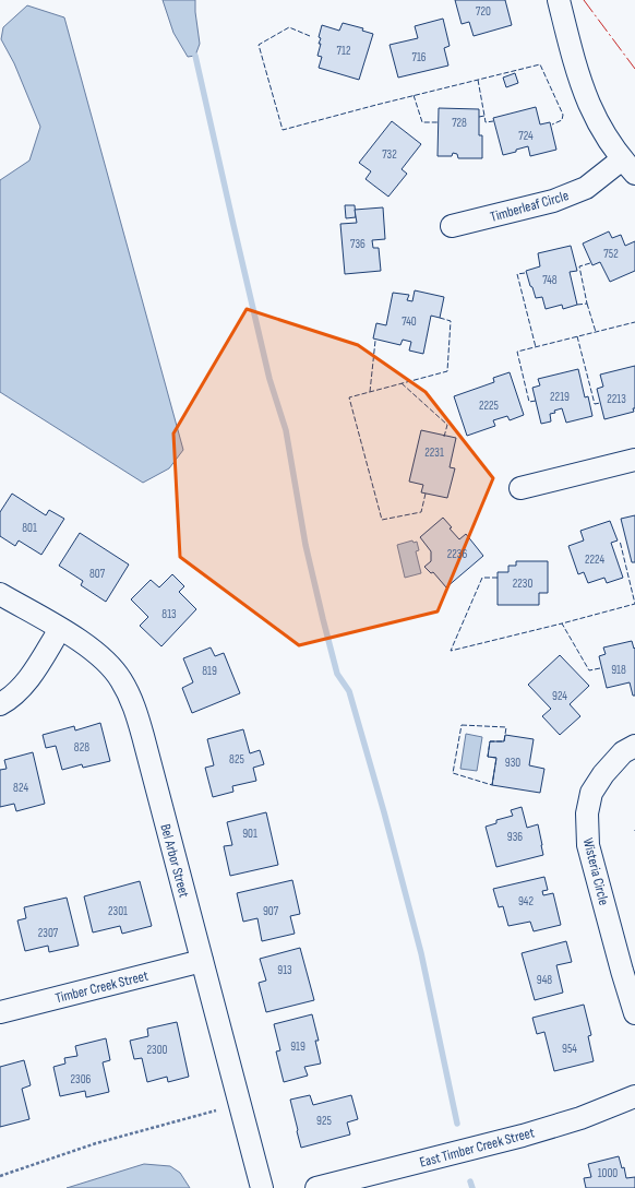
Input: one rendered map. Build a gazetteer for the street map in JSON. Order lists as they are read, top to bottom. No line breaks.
{"streets":{"street":["Timberleaf Circle","Bel Arbor Street","Wisteria Circle","Timber Creek Street","East Timber Creek Street"]},"crossings":[["Bel Arbor Street","Timber Creek Street"]],"house_numbers":["720","712","716","728","724","732","736","752","748","740","2219","2213","2225","2231","801","2236","2224","807","2230","813","918","819","924","828","825","930","824","901","936","942","2301","907","2307","913","948","919","954","2300","2306","925","1000"]}
